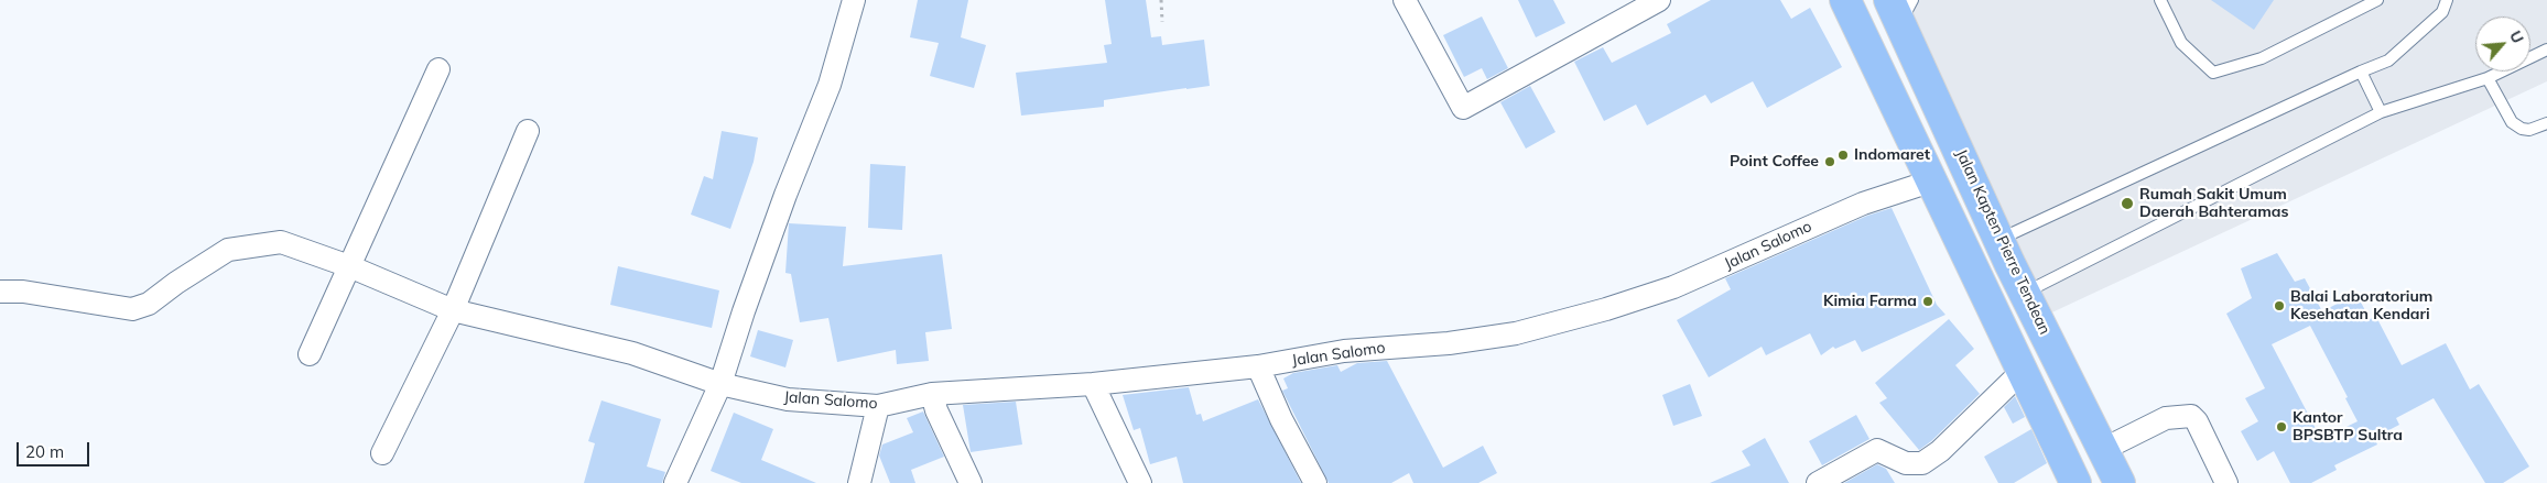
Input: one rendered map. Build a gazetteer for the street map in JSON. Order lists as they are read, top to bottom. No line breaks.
{"streets":{"highway":["Jalan Kapten Pierre Tendean"],"street":["Jalan Salomo"]},"places":["Indomaret","Point Coffee","Rumah Sakit Umum Daerah Bahteramas","Kimia Farma","Balai Laboratorium Kesehatan Kendari","Kantor BPSBTP Sultra"],"scale_bar":"20 m","north":"top right"}
